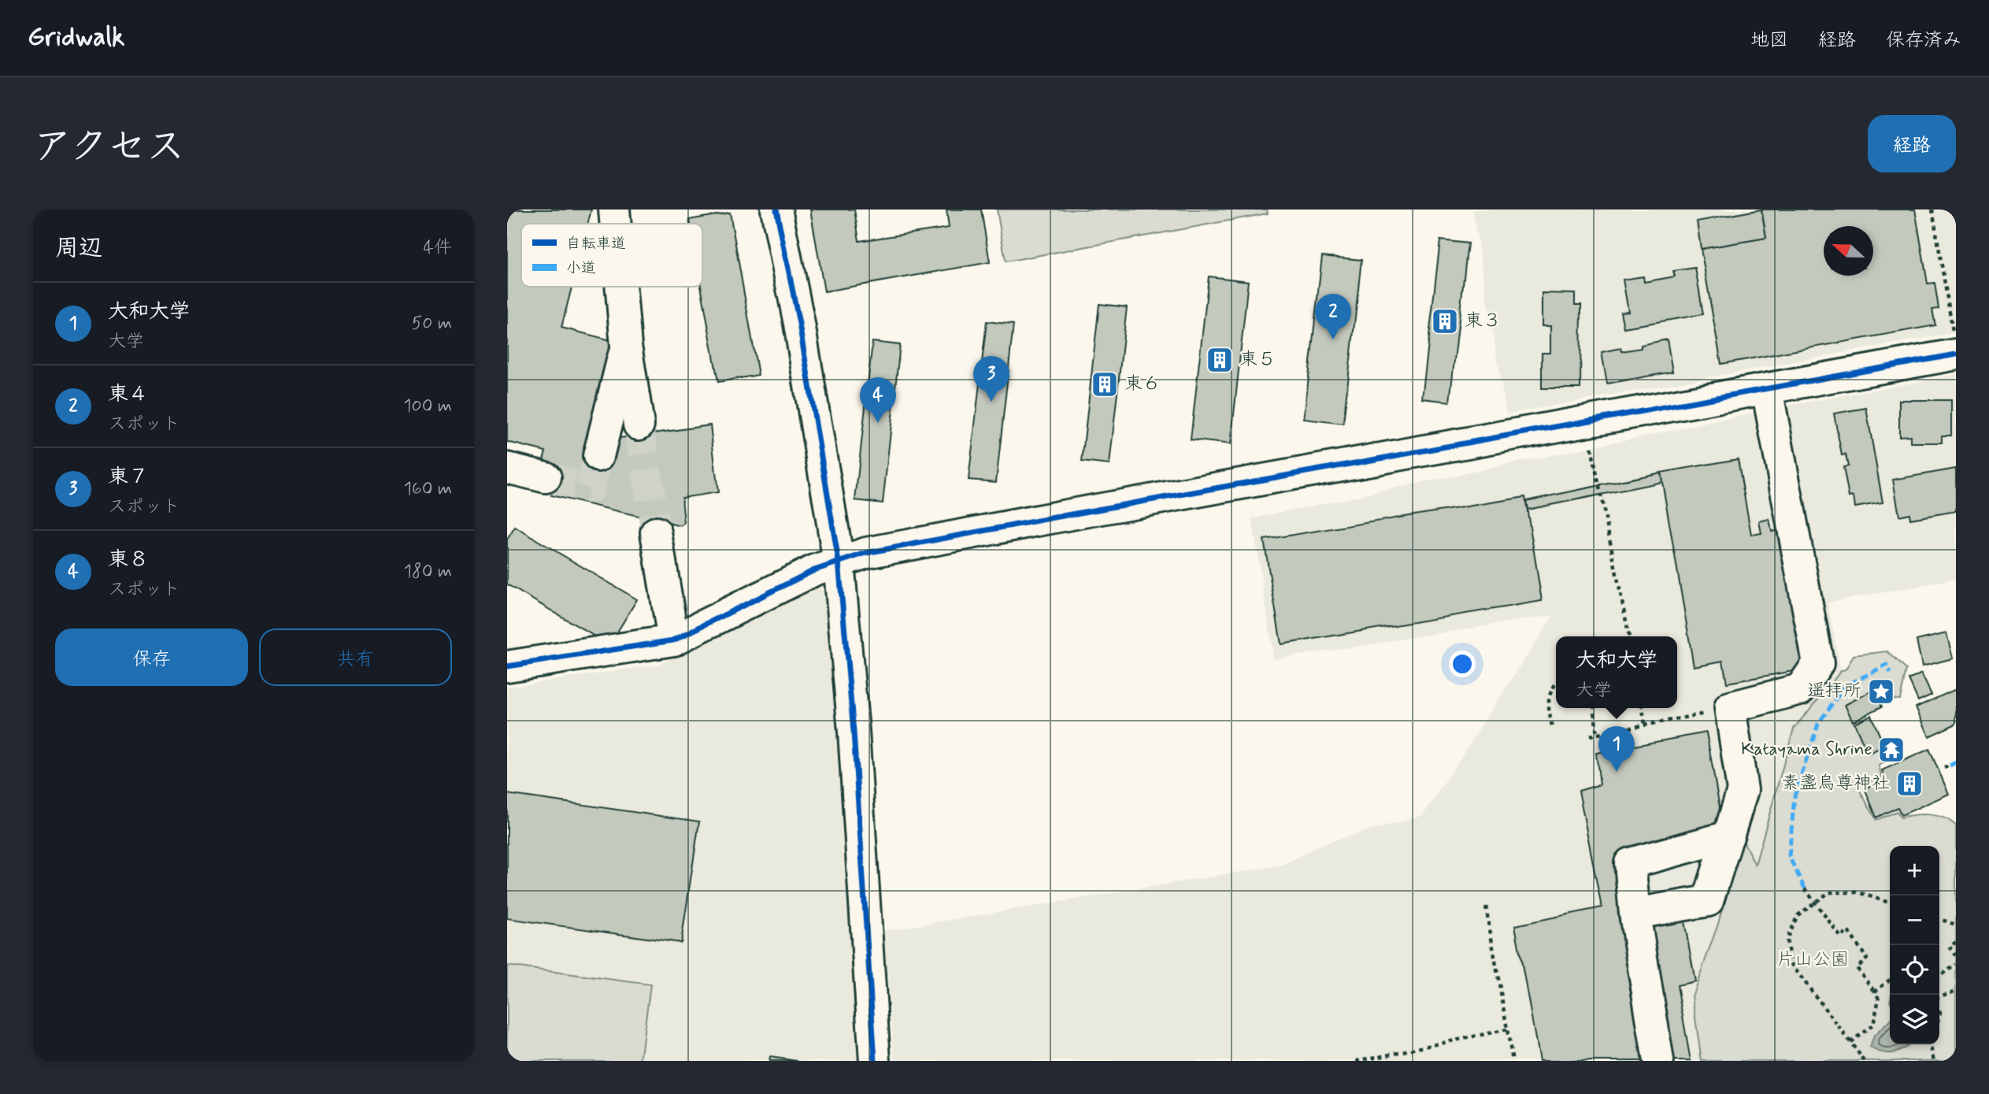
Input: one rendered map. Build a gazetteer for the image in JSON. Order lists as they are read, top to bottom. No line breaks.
{"parks":["片山公園"],"places":{"building":["東３","東５","東６","素盞烏尊神社"],"place":["遥拝所"],"temple":["Katayama Shrine"]},"legend":["自転車道","小道"],"north":"left","page":{"header":"Gridwalk","nav":["地図","経路","保存済み"],"title":"アクセス","buttons":["経路",["保存","共有"]],"heading":["周辺","4件"],"list":[{"mark":"1","name":"大和大学","note":"大学","value":"50 m"},{"mark":"2","name":"東４","note":"スポット","value":"100 m"},{"mark":"3","name":"東７","note":"スポット","value":"160 m"},{"mark":"4","name":"東８","note":"スポット","value":"180 m"}],"pins":["2","3","4","1"],"popup":["大和大学","大学"],"map_buttons":["+","−"]}}
